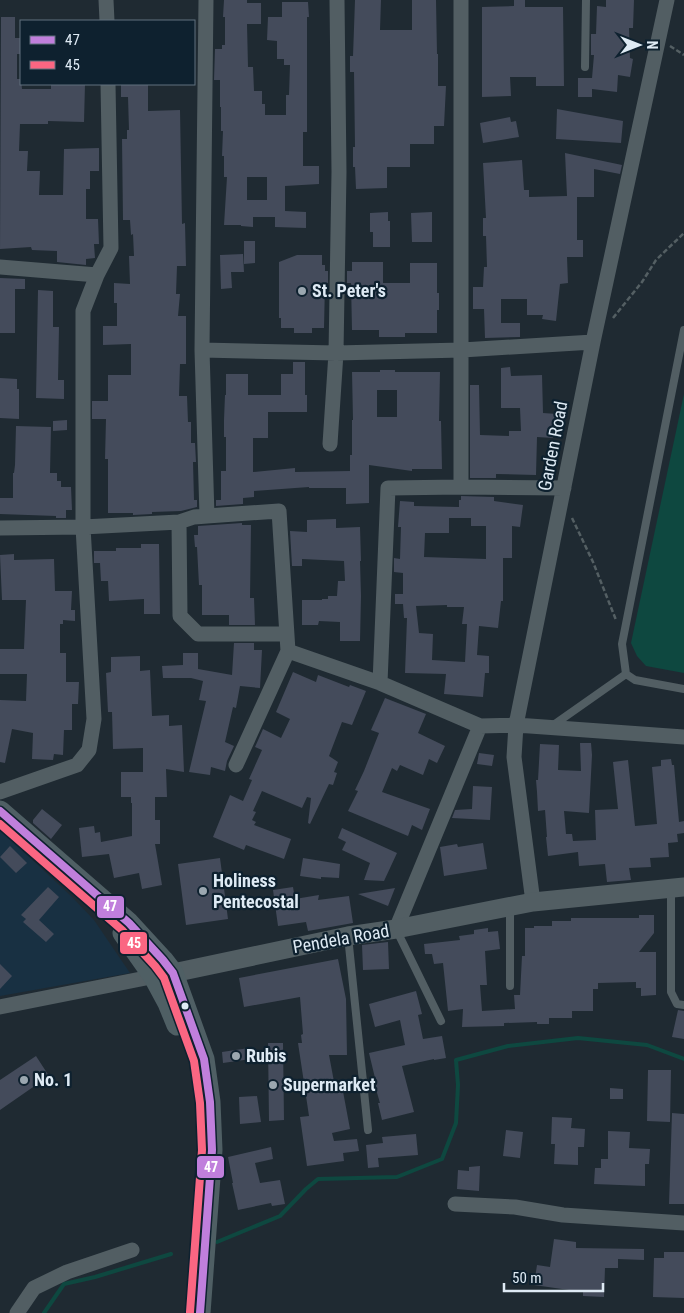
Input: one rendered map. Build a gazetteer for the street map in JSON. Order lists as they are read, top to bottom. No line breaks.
{"streets":{"street":["Garden Road","Pendela Road"]},"crossings":[["Garden Road","Pendela Road"]],"places":["St. Peter's","Holiness Pentecostal","Rubis","No. 1","Supermarket"],"lines":["transit line 47","transit line 45"],"legend":["47","45"],"scale_bar":"50 m","north":"right"}
